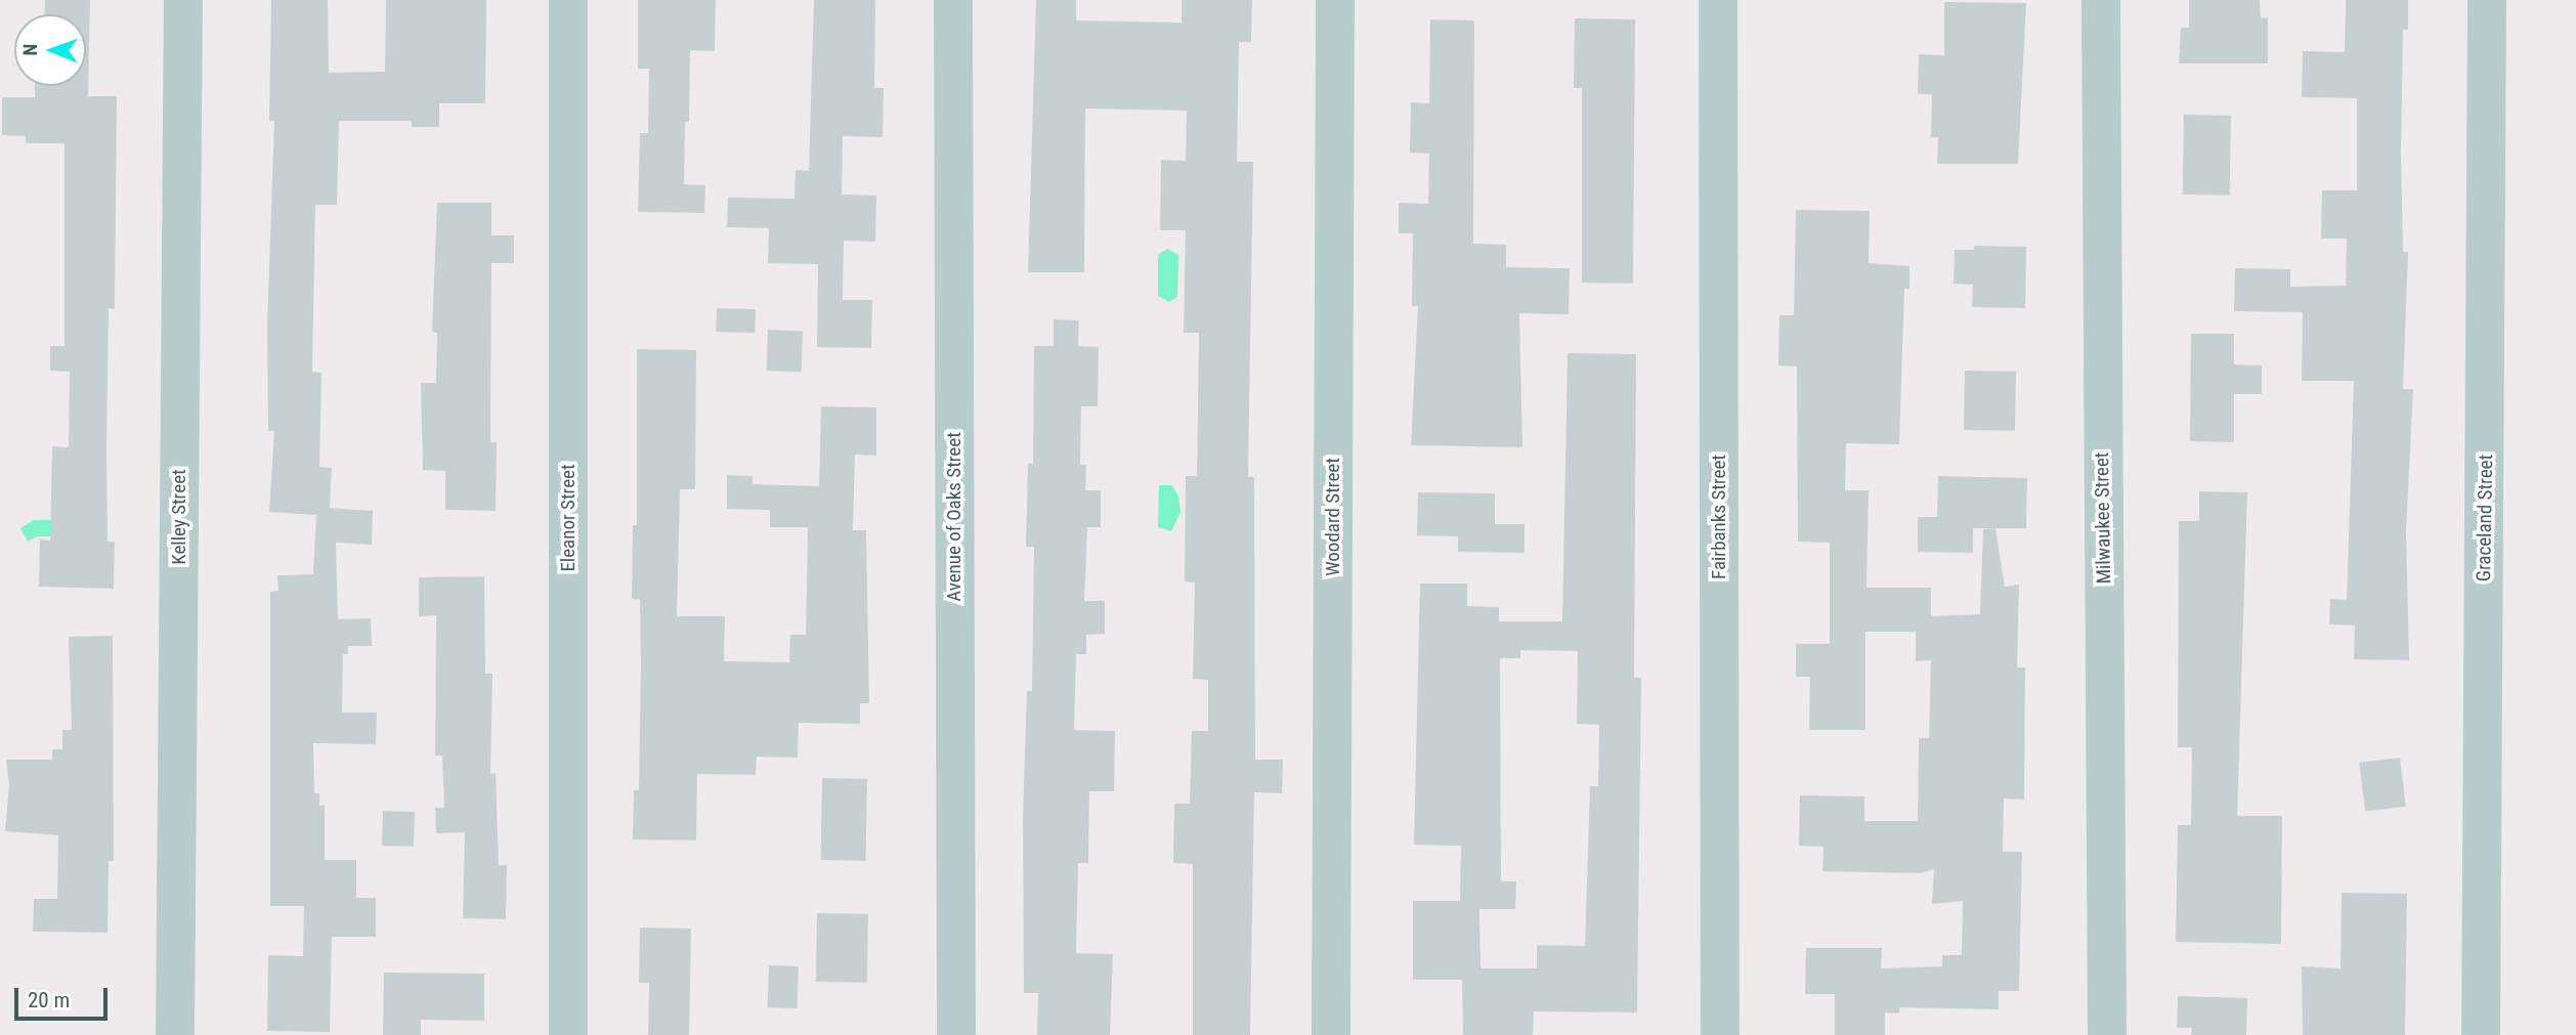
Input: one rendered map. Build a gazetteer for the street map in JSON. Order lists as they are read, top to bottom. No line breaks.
{"streets":{"street":["Kelley Street","Avenue of Oaks Street","Woodard Street","Fairbanks Street","Eleanor Street","Milwaukee Street","Graceland Street"]},"scale_bar":"20 m","north":"left"}
